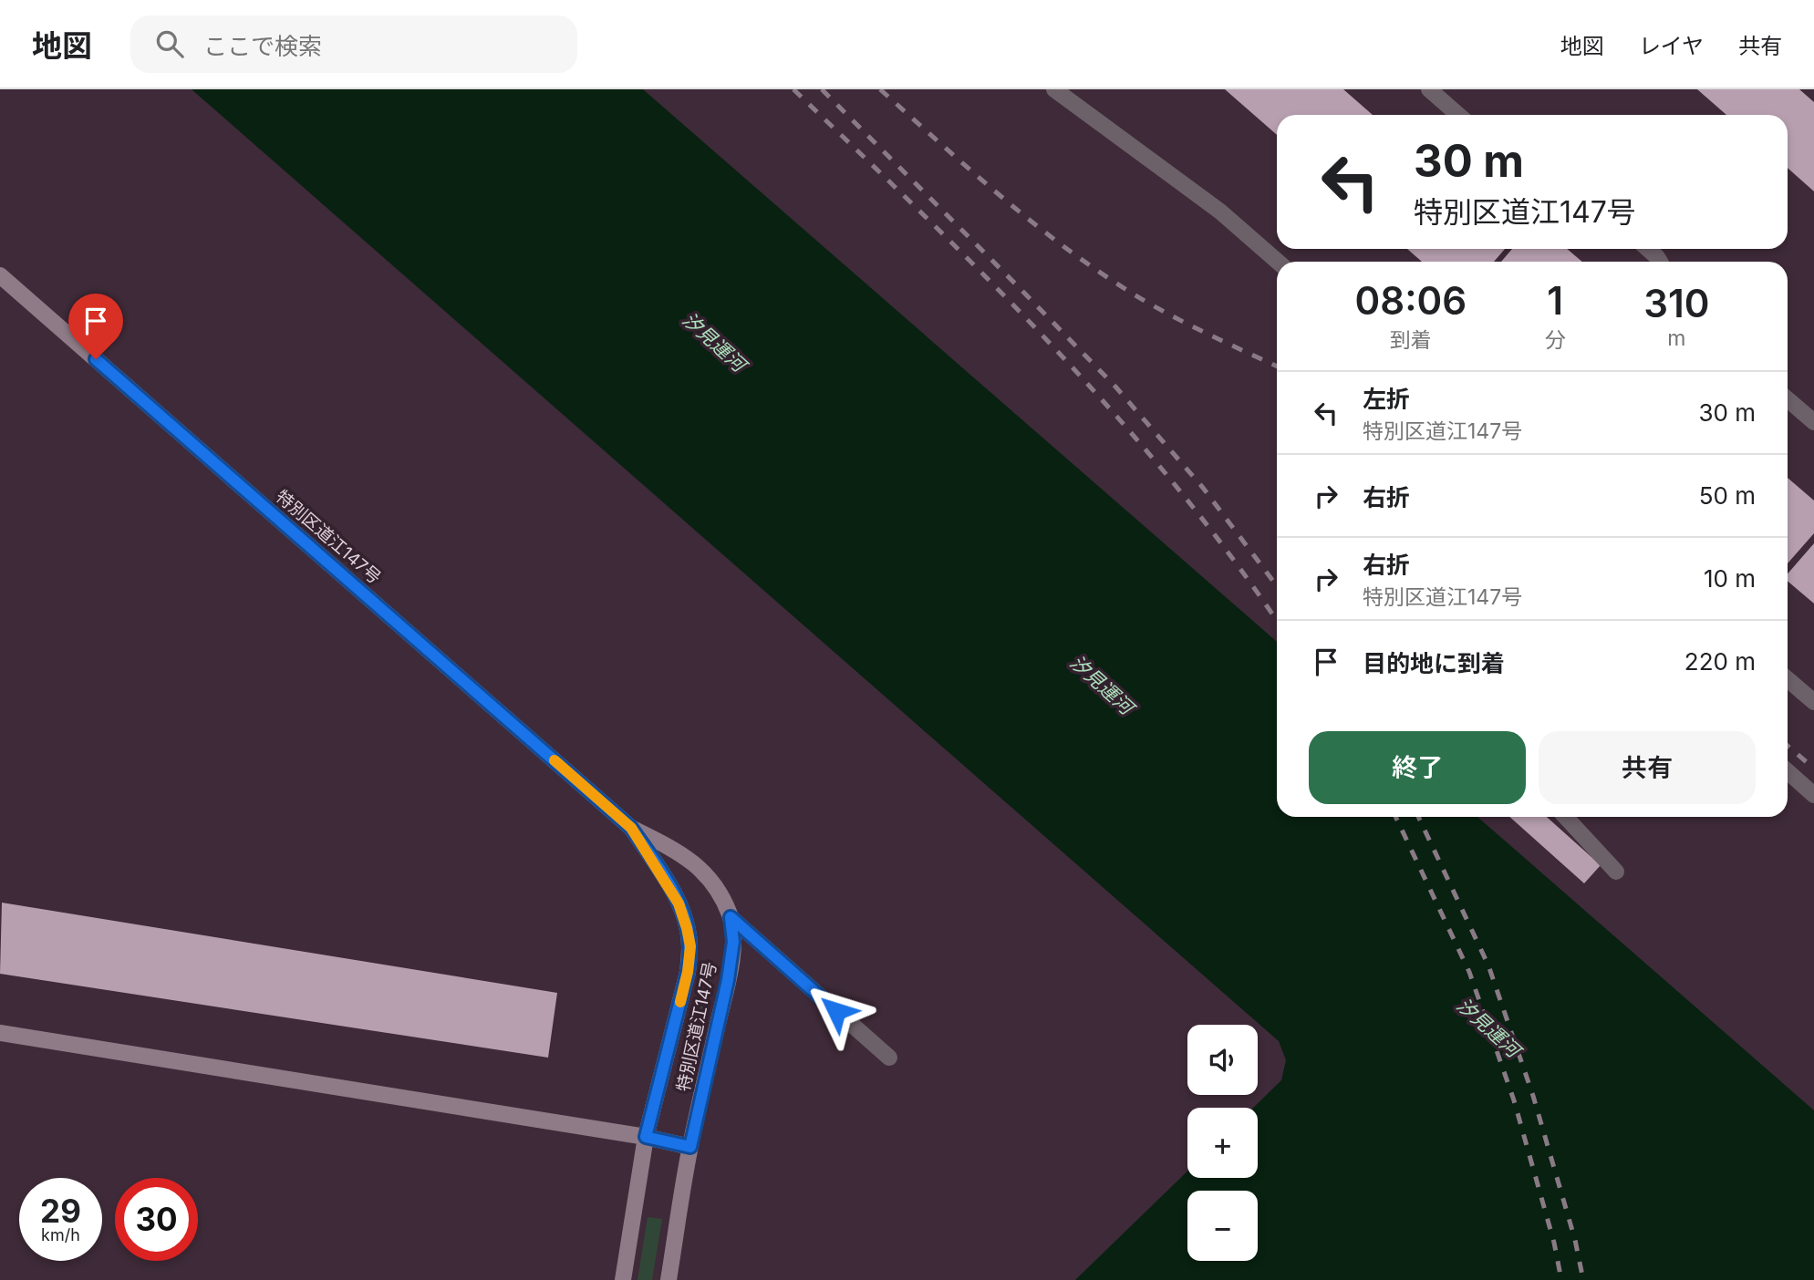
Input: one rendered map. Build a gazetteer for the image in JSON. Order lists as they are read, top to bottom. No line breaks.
{"streets":{"street":["特別区道江147号"]},"water":["汐見運河"],"page":{"header":"地図","search":"ここで検索","nav":["地図","レイヤ","共有"],"turn":["30 m","特別区道江147号"],"eta":["08:06","到着","1","分","310","m"],"list":[{"name":"左折","note":"特別区道江147号","value":"30 m"},{"name":"右折","value":"50 m"},{"name":"右折","note":"特別区道江147号","value":"10 m"},{"name":"目的地に到着","value":"220 m"}],"buttons":["終了","共有"],"map_buttons":["+","−"],"speed":"29 km/h","limit":"30"}}
